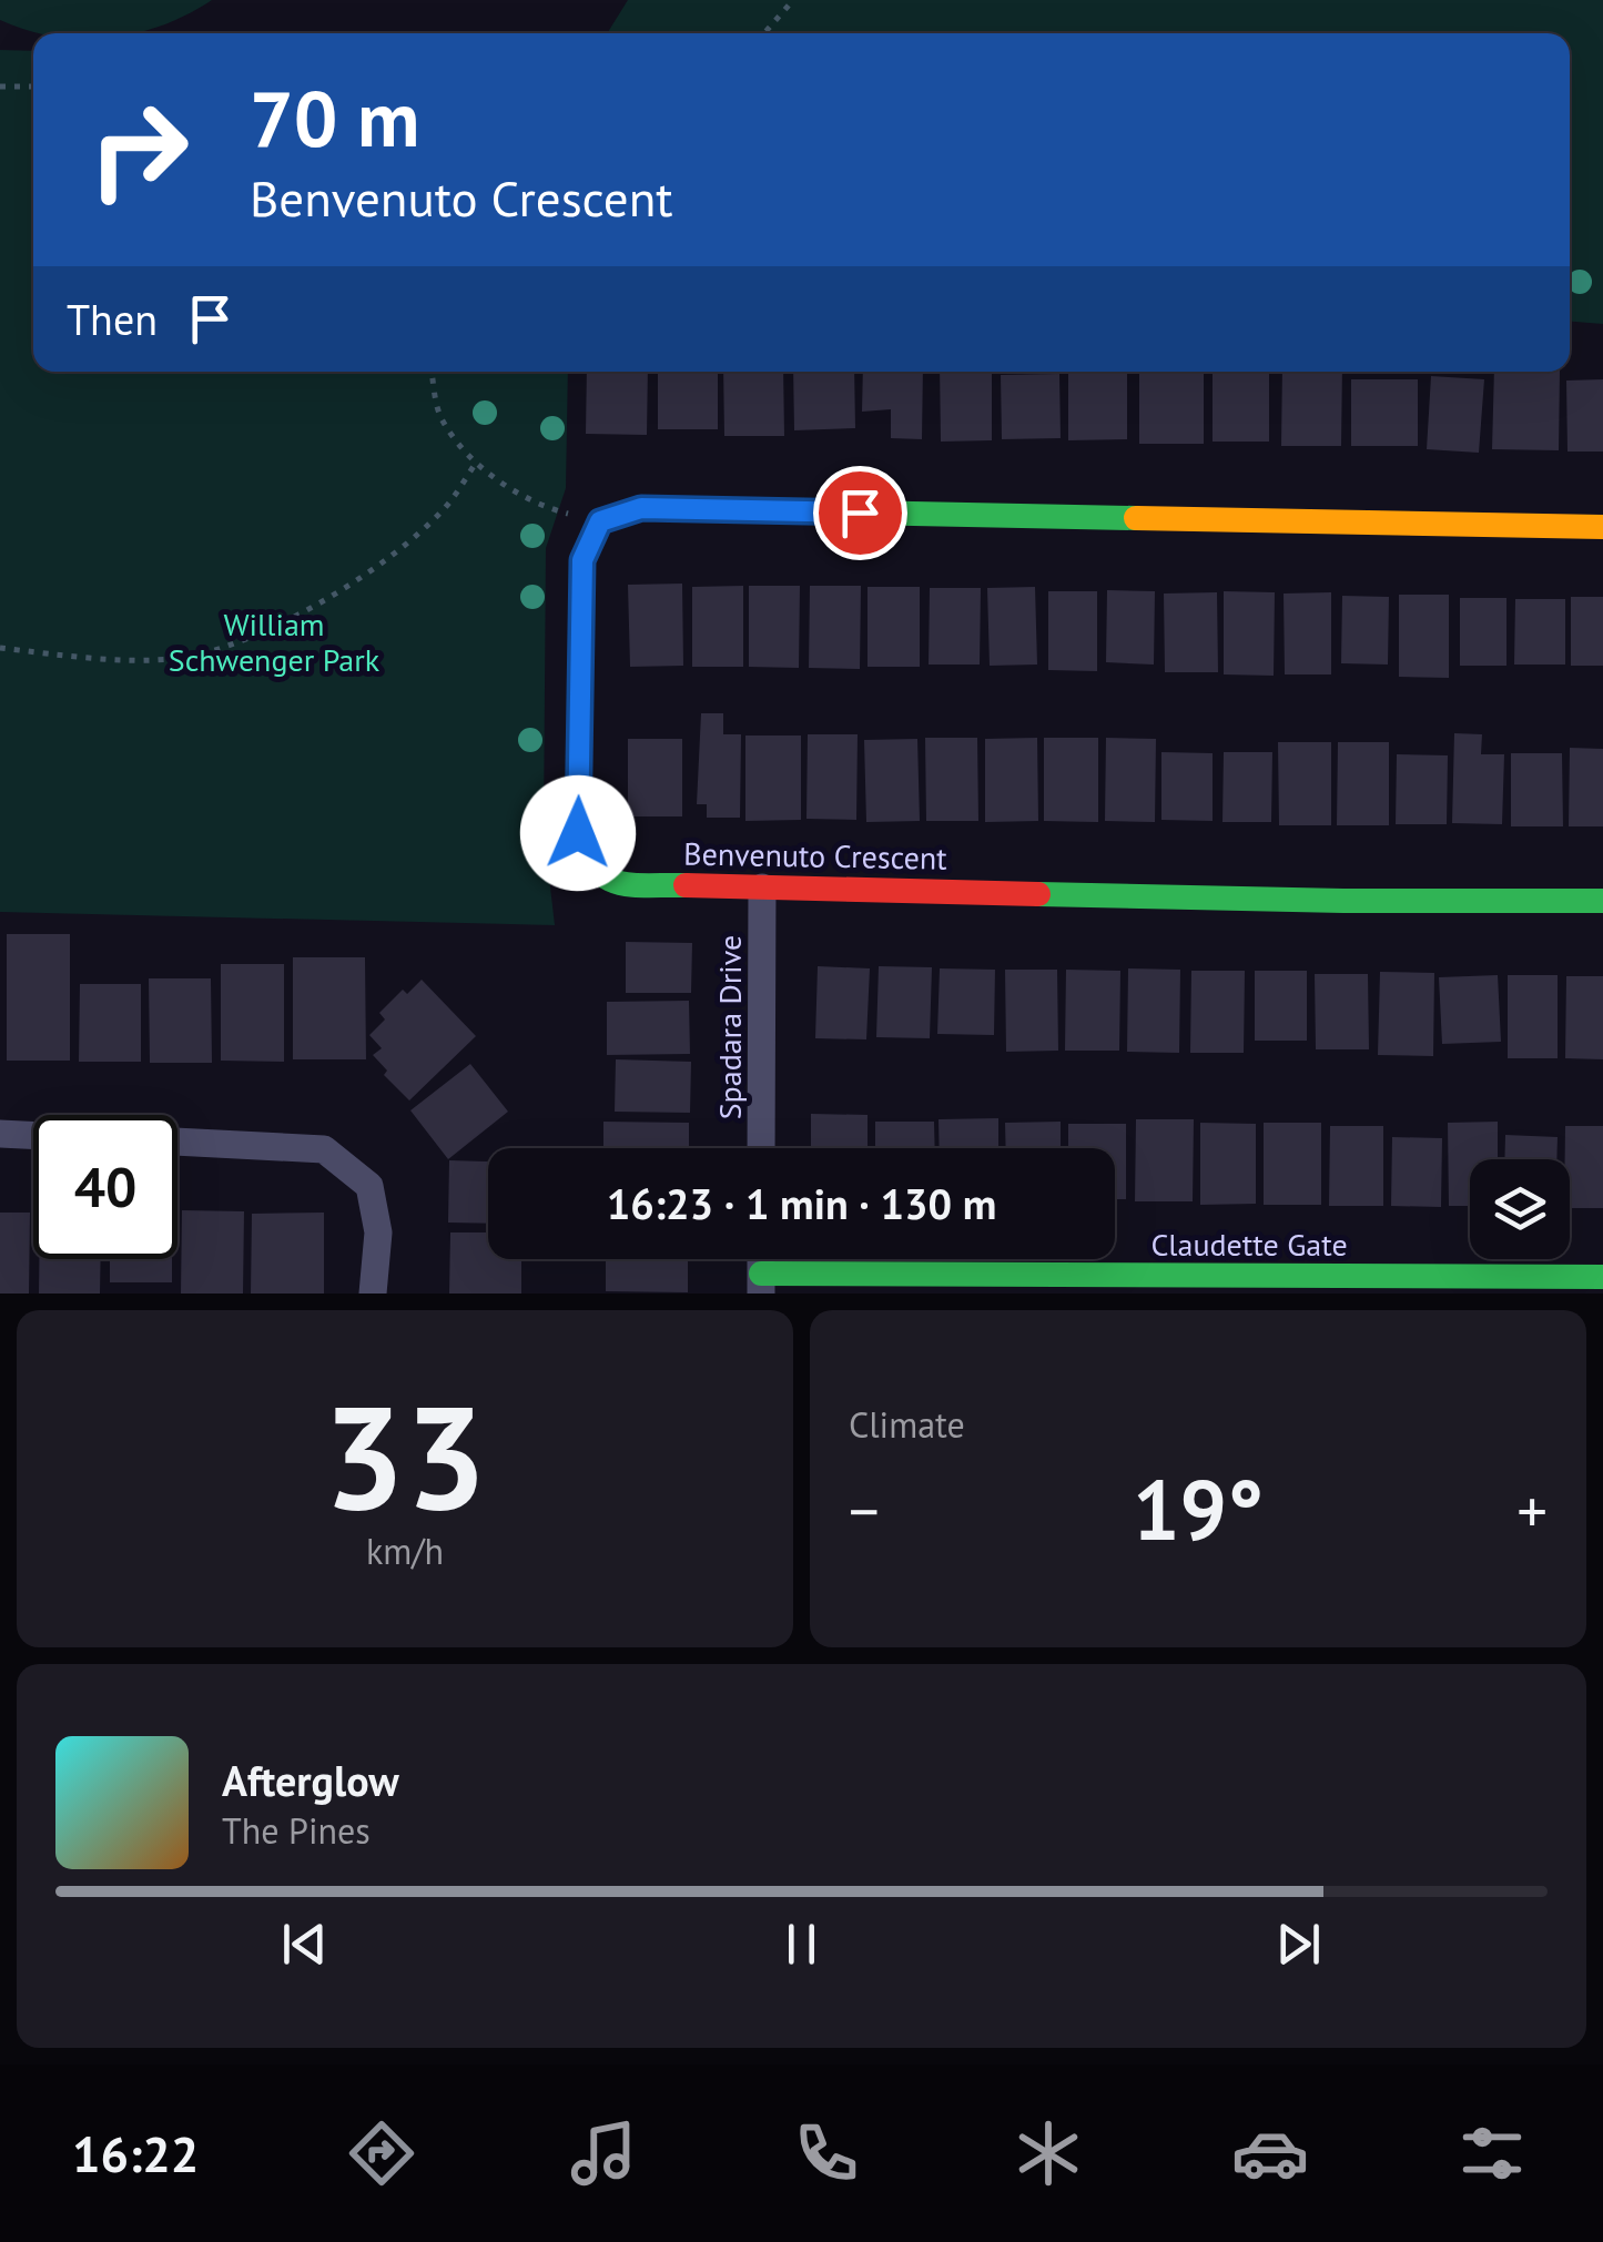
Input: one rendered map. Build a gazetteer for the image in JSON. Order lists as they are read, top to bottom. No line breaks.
{"streets":{"street":["Benvenuto Crescent","Spadara Drive","Claudette Gate"]},"crossings":[["Benvenuto Crescent","Spadara Drive"]],"parks":["William Schwenger Park"],"page":{"turn":["70 m","Benvenuto Crescent"],"then":"Then","limit":"40","trip":"16:23 · 1 min · 130 m","tile":[["33","km/h"],"Climate"],"heat":["−","19°","+"],"song":["Afterglow","The Pines"],"tabs":"16:22"}}
